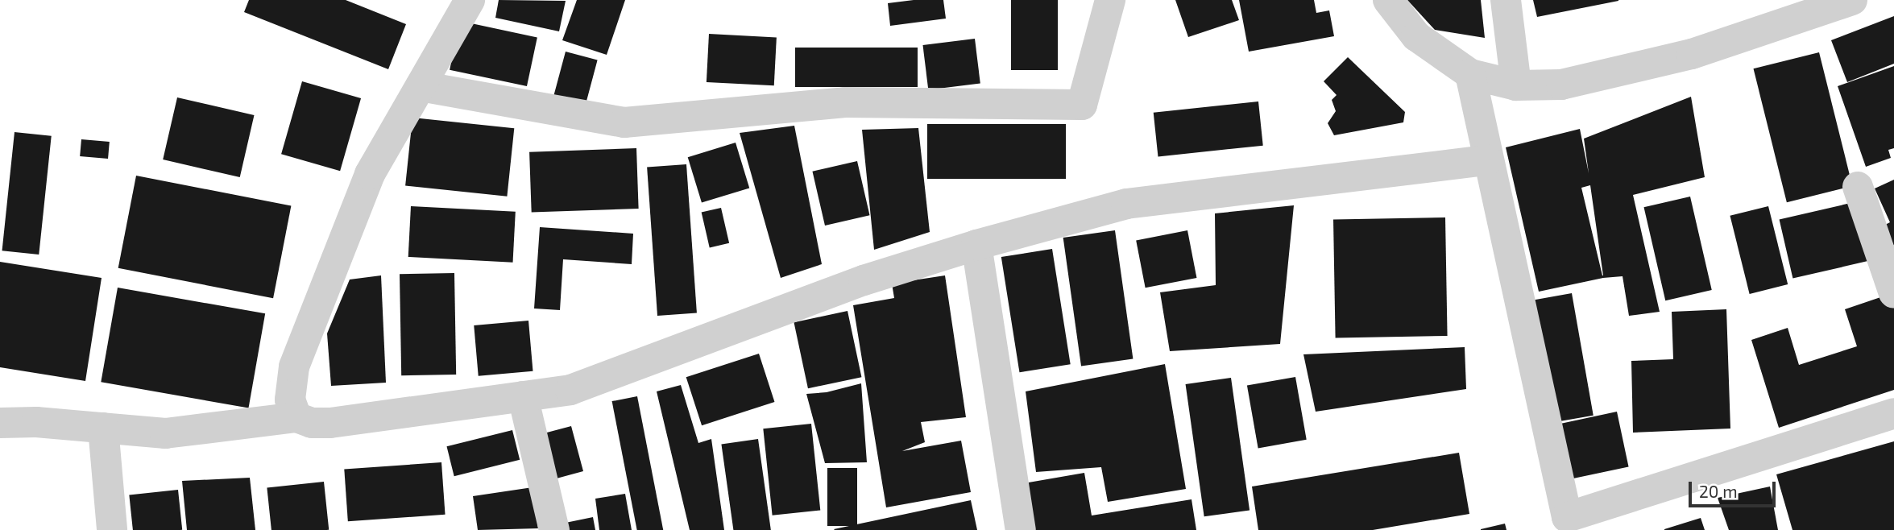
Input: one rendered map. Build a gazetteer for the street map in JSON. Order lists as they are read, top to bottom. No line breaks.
{"scale_bar":"20 m"}
